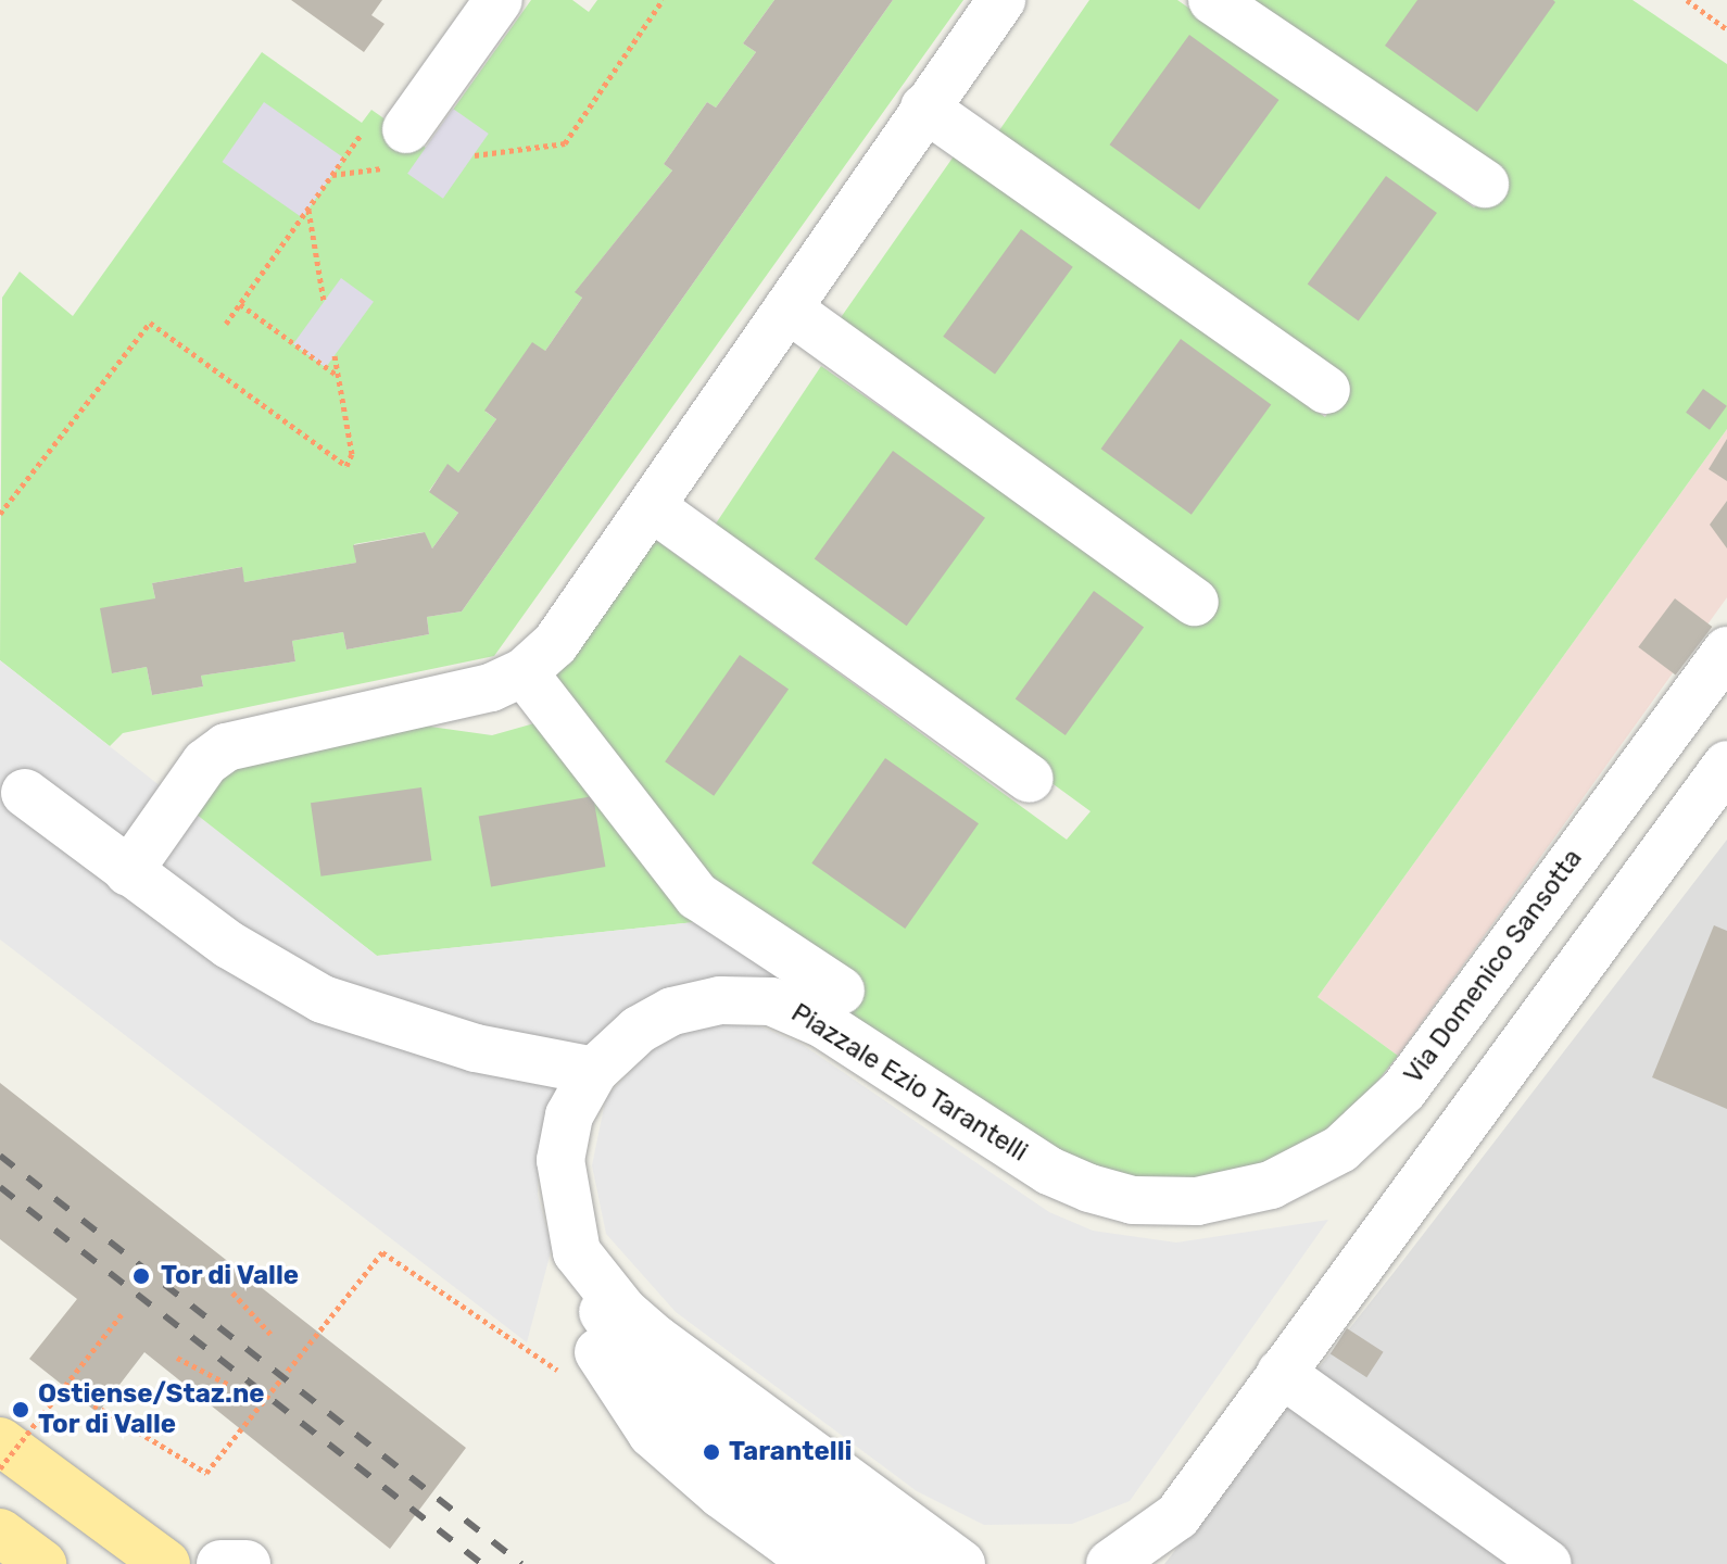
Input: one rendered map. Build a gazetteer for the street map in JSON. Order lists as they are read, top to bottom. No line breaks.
{"streets":{"street":["Via Domenico Sansotta","Piazzale Ezio Tarantelli"]},"crossings":[["Via Domenico Sansotta","Piazzale Ezio Tarantelli"]],"places":["Tor di Valle","Ostiense/Staz.ne Tor di Valle","Tarantelli"]}
